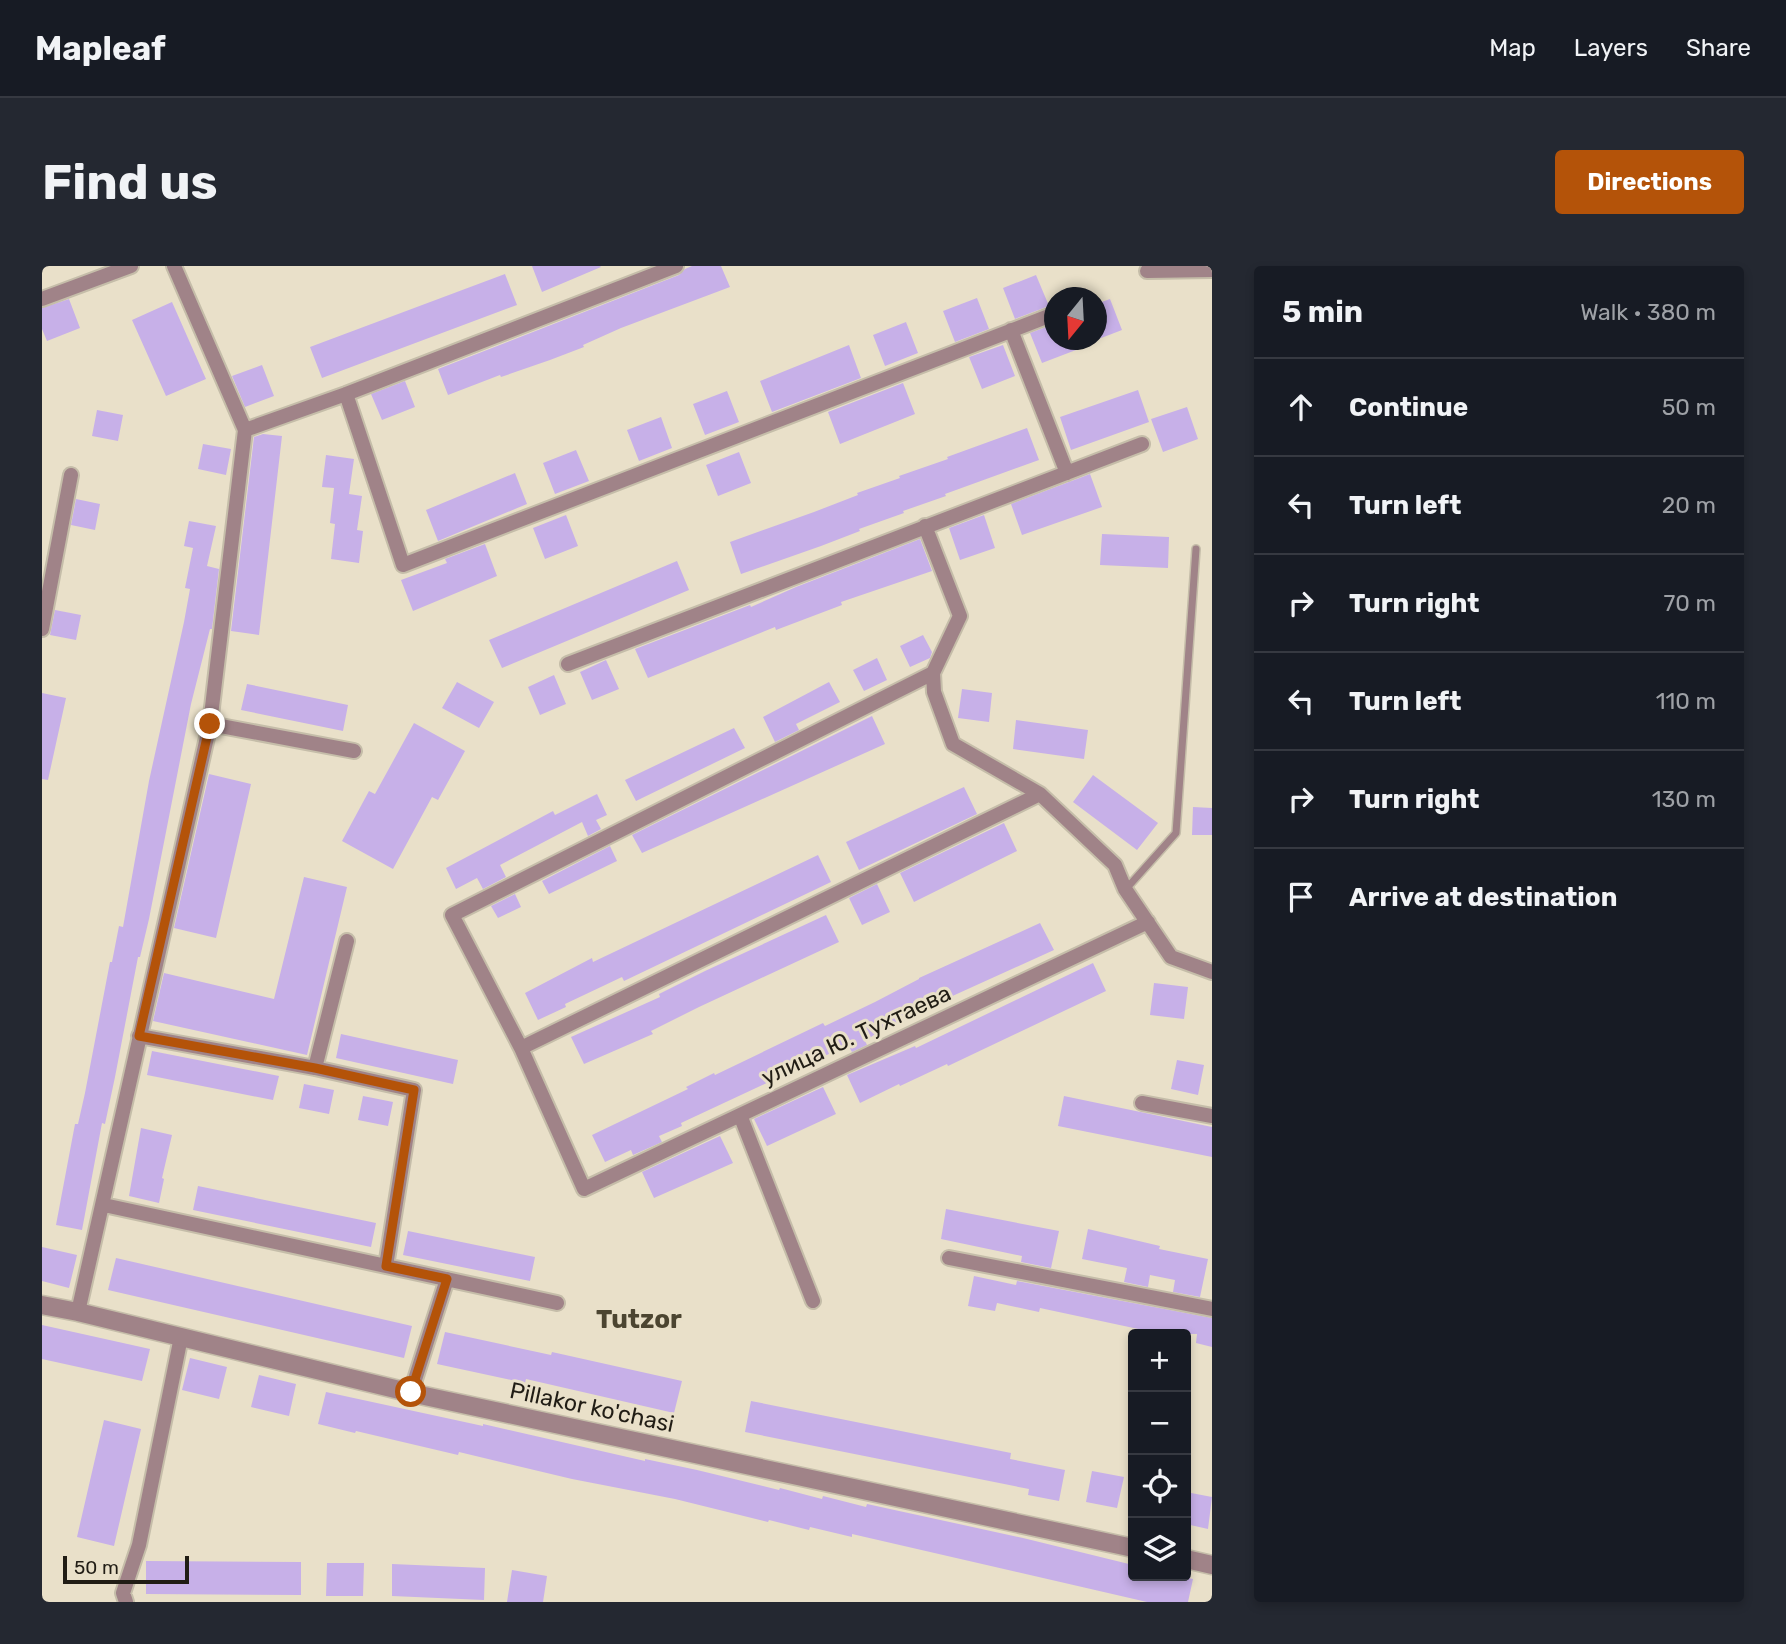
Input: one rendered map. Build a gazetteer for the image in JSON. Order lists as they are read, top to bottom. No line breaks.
{"streets":{"street":["улица Ю. Тухтаева","Pillakor ko'chasi"]},"districts":["Tutzor"],"scale_bar":"50 m","north":"bottom","page":{"header":"Mapleaf","nav":["Map","Layers","Share"],"buttons":"Directions","title":"Find us","heading":["5 min","Walk · 380 m"],"list":[["Continue","50 m"],["Turn left","20 m"],["Turn right","70 m"],["Turn left","110 m"],["Turn right","130 m"],"Arrive at destination"],"map_buttons":["+","−"],"scale":"50 m"}}
